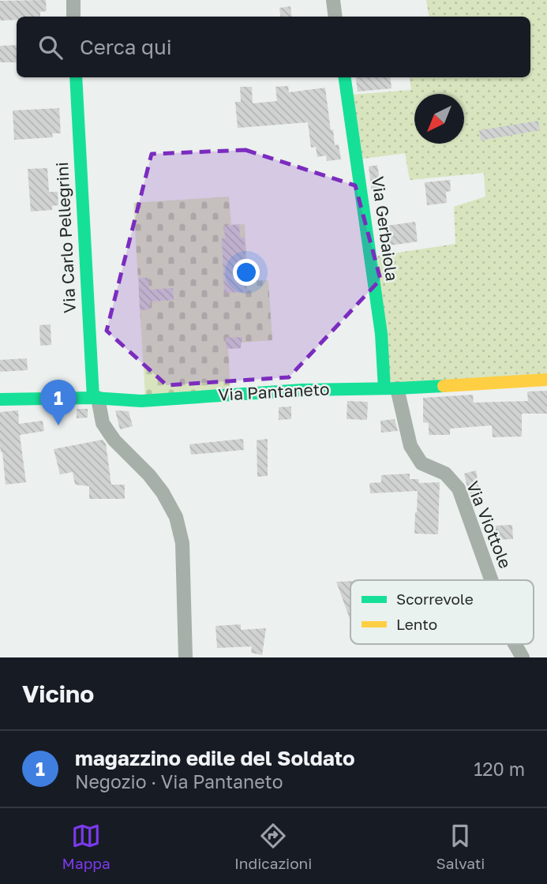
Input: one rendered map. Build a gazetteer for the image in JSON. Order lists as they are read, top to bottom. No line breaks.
{"streets":{"street":["Via Gerbaiola","Via Carlo Pellegrini","Via Pantaneto","Via Viottole"]},"crossings":[["Via Gerbaiola","Via Pantaneto"],["Via Gerbaiola","Via Viottole"],["Via Carlo Pellegrini","Via Pantaneto"],["Via Pantaneto","Via Viottole"]],"legend":["Scorrevole","Lento"],"north":"bottom left","page":{"search":"Cerca qui","pins":"1","heading":"Vicino","list":[{"mark":"1","name":"magazzino edile del Soldato","note":"Negozio · Via Pantaneto","value":"120 m"}],"nav":["Mappa","Indicazioni","Salvati"]}}
